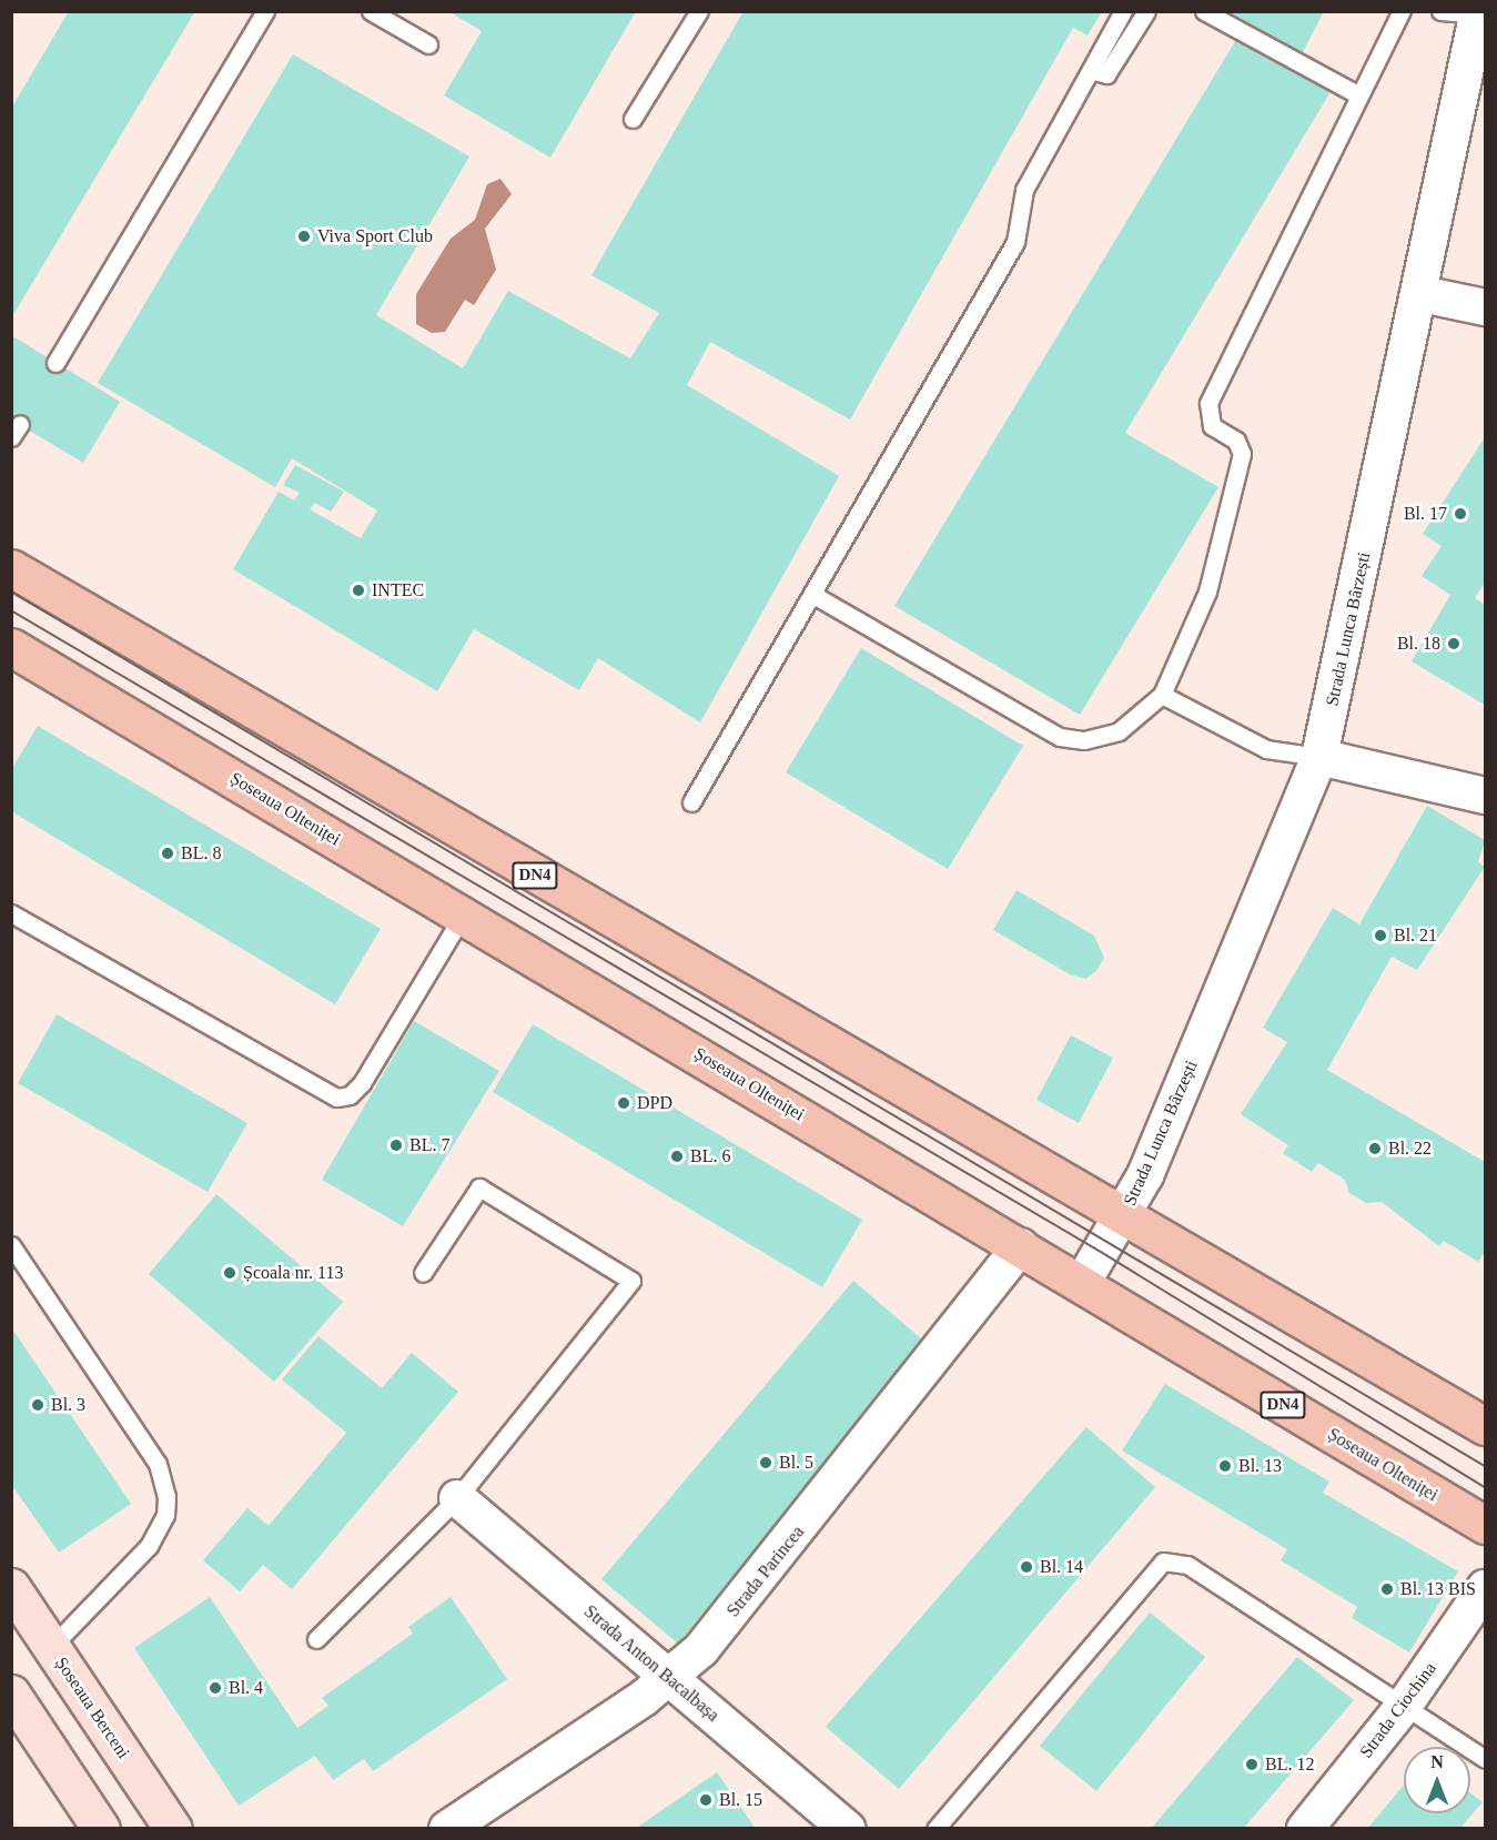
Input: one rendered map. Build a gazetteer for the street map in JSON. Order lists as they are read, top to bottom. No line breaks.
{"streets":{"main road":["Șoseaua Olteniței","DN4","Șoseaua Berceni"],"street":["Strada Lunca Bârzești","Strada Parincea","Strada Anton Bacalbașa","Strada Ciochina"]},"crossings":[["Strada Lunca Bârzești","Șoseaua Olteniței"],["Strada Lunca Bârzești","DN4"],["Șoseaua Olteniței","Strada Parincea"],["Strada Parincea","Strada Anton Bacalbașa"]],"places":["Viva Sport Club","Bl. 17","INTEC","Bl. 18","BL. 8","Bl. 21","DPD","BL. 7","Bl. 22","BL. 6","Școala nr. 113","Bl. 3","Bl. 5","Bl. 13","Bl. 14","Bl. 13 BIS","Bl. 4","BL. 12","Bl. 15"],"north":"top"}
